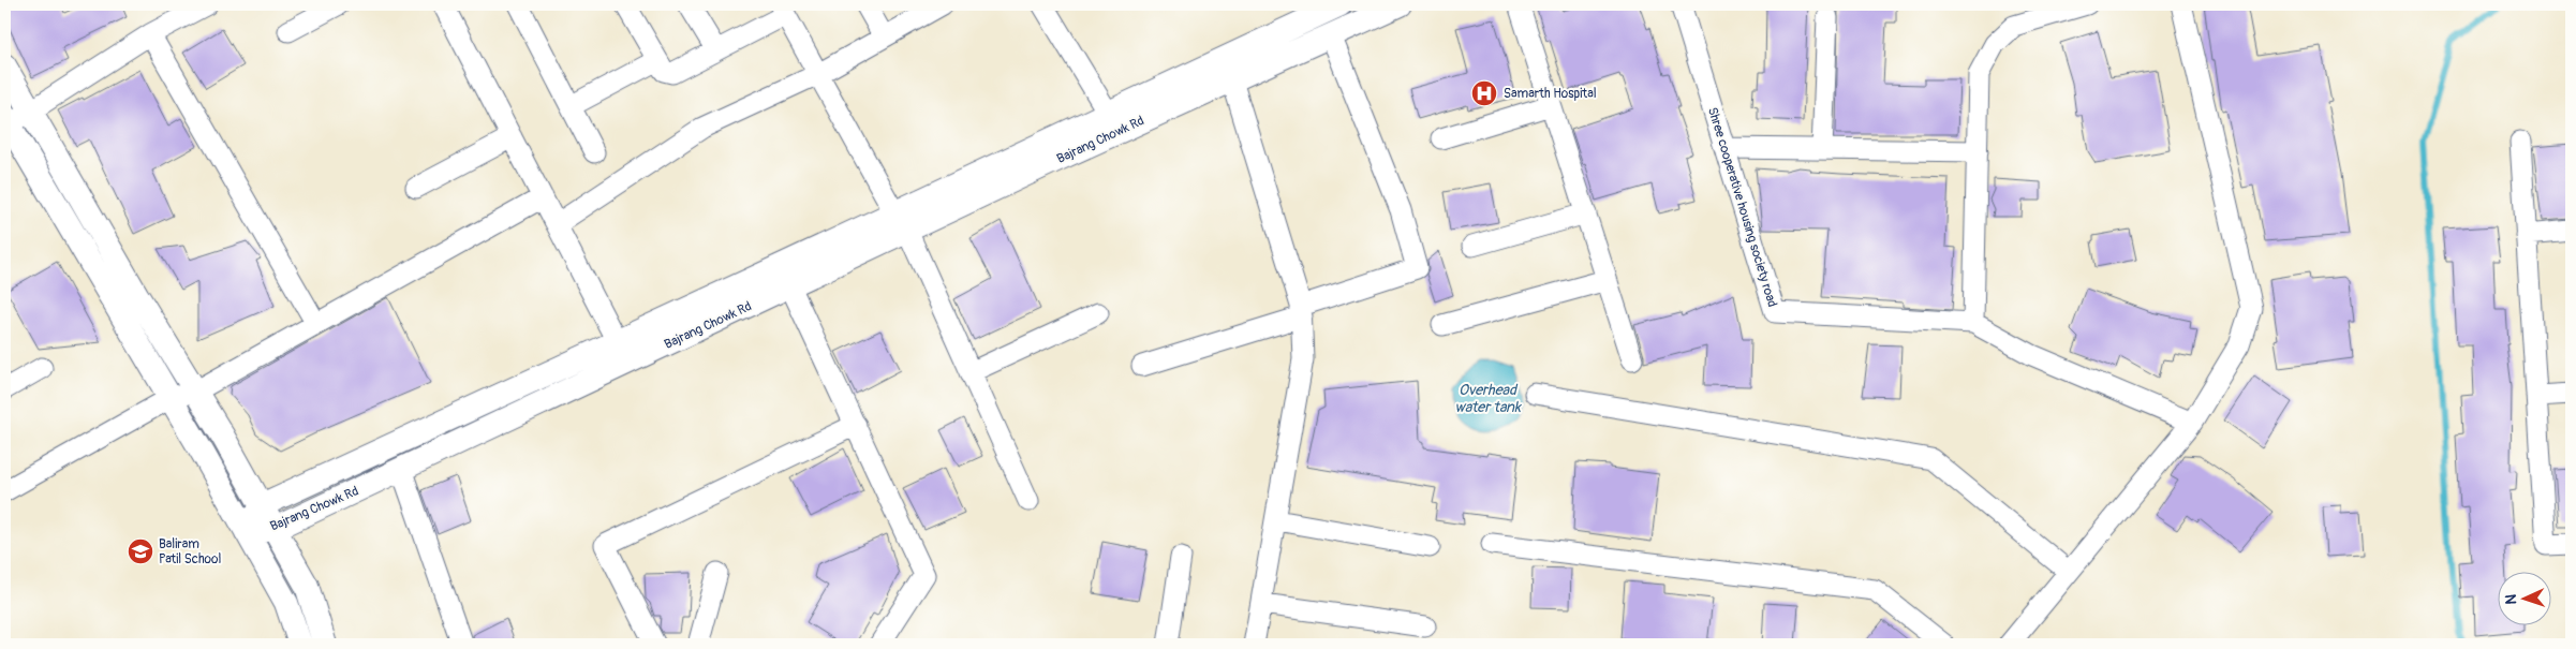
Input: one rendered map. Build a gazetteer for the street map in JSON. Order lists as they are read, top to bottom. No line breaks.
{"streets":{"street":["Bajrang Chowk Rd","Shree cooperative housing society road"]},"water":["Overhead water tank"],"places":{"hospital":["Samarth Hospital"],"school or university":["Baliram Patil School"]},"north":"left"}
